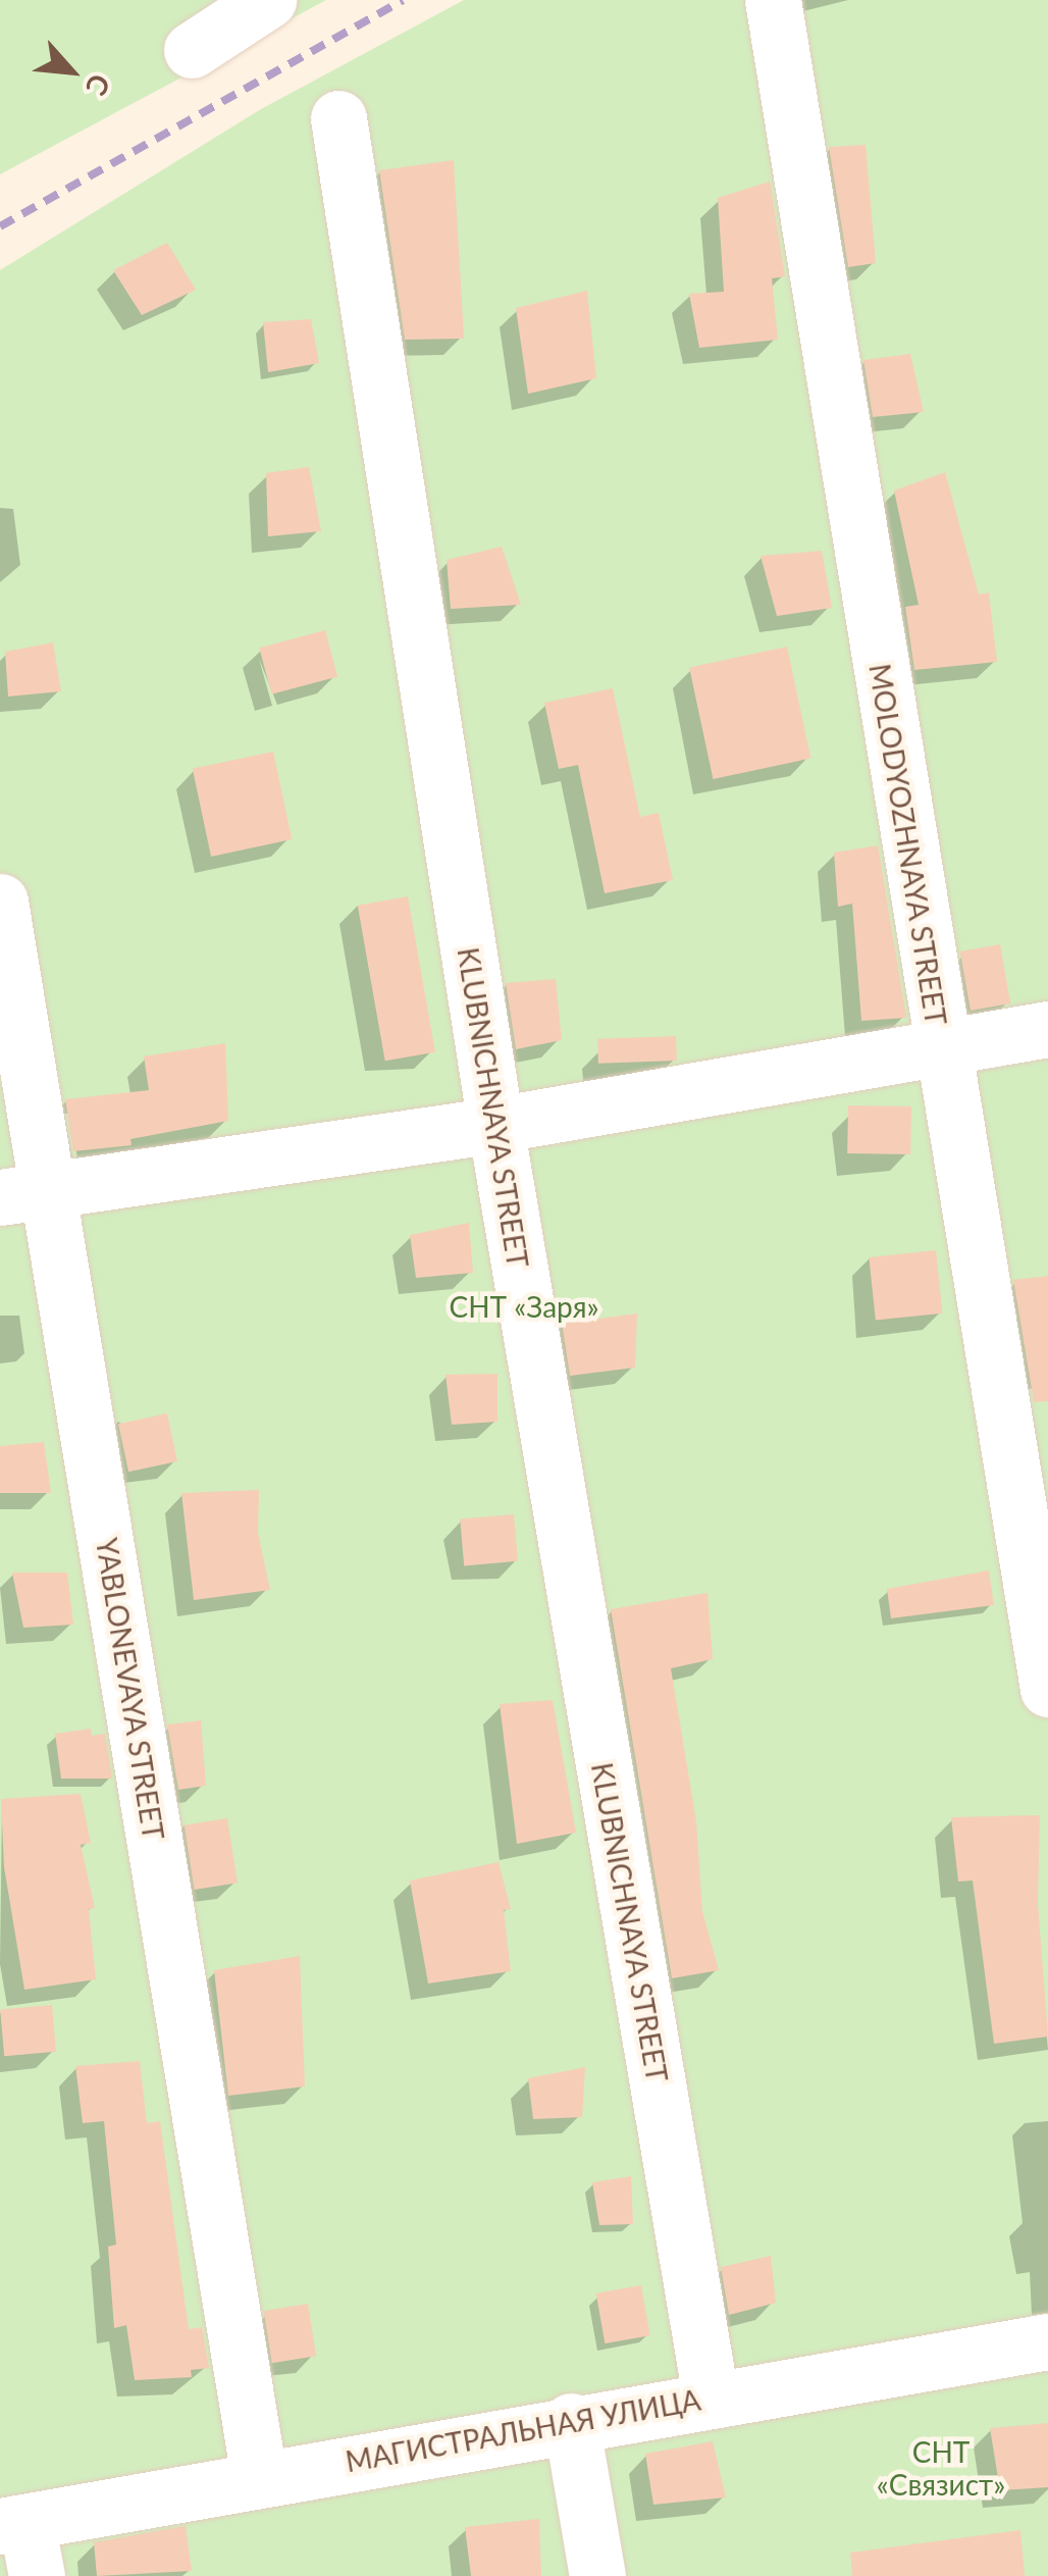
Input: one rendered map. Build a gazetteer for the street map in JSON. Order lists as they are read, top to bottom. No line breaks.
{"streets":{"street":["MOLODYOZHNAYA STREET","KLUBNICHNAYA STREET","YABLONEVAYA STREET","МАГИСТРАЛЬНАЯ УЛИЦА"]},"crossings":[["KLUBNICHNAYA STREET","МАГИСТРАЛЬНАЯ УЛИЦА"],["YABLONEVAYA STREET","МАГИСТРАЛЬНАЯ УЛИЦА"]],"parks":["СНТ «Заря»","СНТ «Связист»"],"north":"bottom right"}
